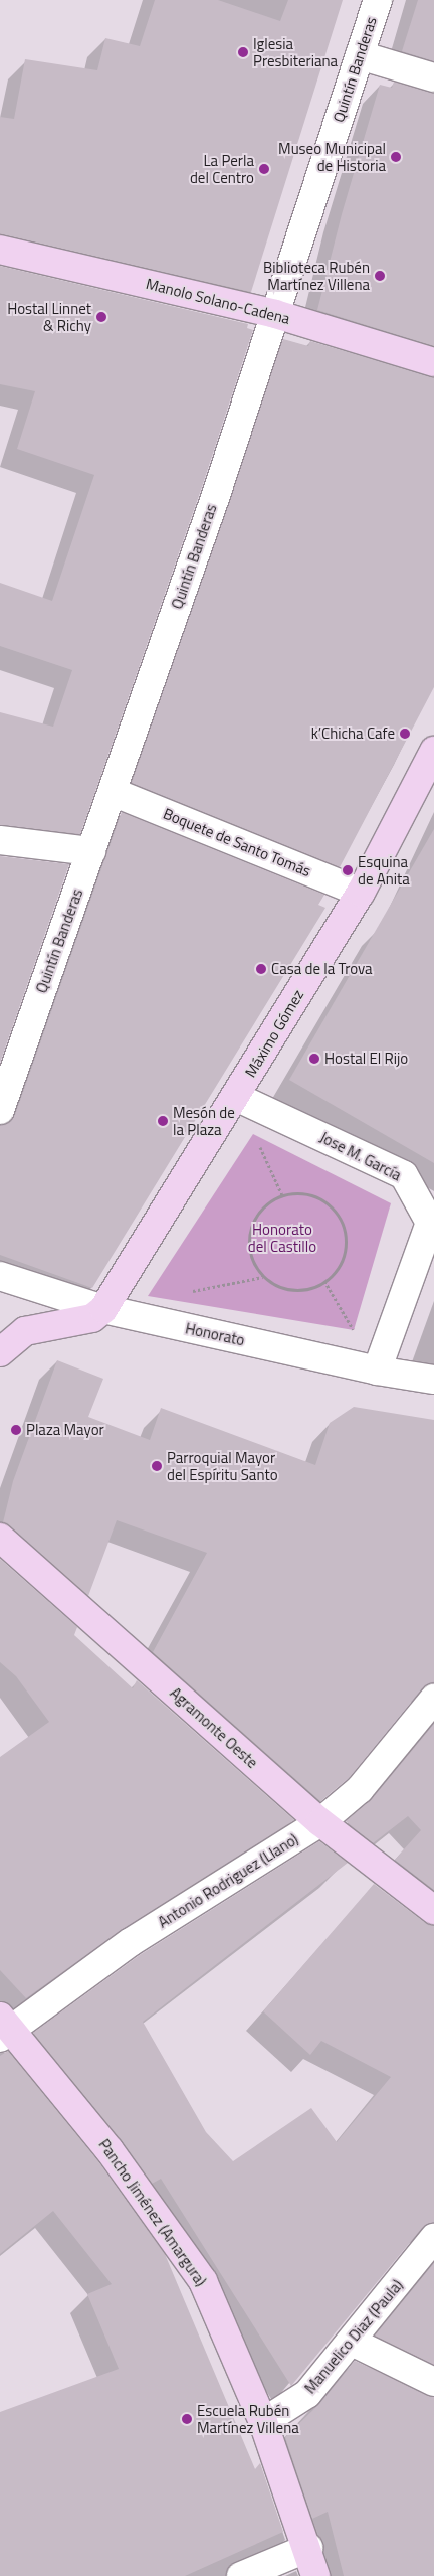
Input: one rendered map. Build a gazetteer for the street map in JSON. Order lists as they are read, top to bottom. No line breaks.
{"streets":{"street":["Quintín Banderas","Manolo Solano-Cadena","Boquete de Santo Tomás","Máximo Gómez","Jose M. García","Honorato","Agramonte Oeste","Antonio Rodriguez (Llano)","Pancho Jiménez (Amargura)","Manuelico Diaz (Paula)"]},"crossings":[["Quintín Banderas","Manolo Solano-Cadena"],["Quintín Banderas","Boquete de Santo Tomás"],["Boquete de Santo Tomás","Máximo Gómez"],["Máximo Gómez","Jose M. García"],["Máximo Gómez","Honorato"],["Jose M. García","Honorato"],["Agramonte Oeste","Antonio Rodriguez (Llano)"],["Antonio Rodriguez (Llano)","Pancho Jiménez (Amargura)"],["Pancho Jiménez (Amargura)","Manuelico Diaz (Paula)"]],"parks":["Honorato del Castillo"],"places":["Iglesia Presbiteriana","Museo Municipal de Historia","La Perla del Centro","Biblioteca Rubén Martínez Villena","Hostal Linnet & Richy","k’Chicha Cafe","Esquina de Anita","Casa de la Trova","Hostal El Rijo","Mesón de la Plaza","Plaza Mayor","Parroquial Mayor del Espíritu Santo","Escuela Rubén Martínez Villena"]}
